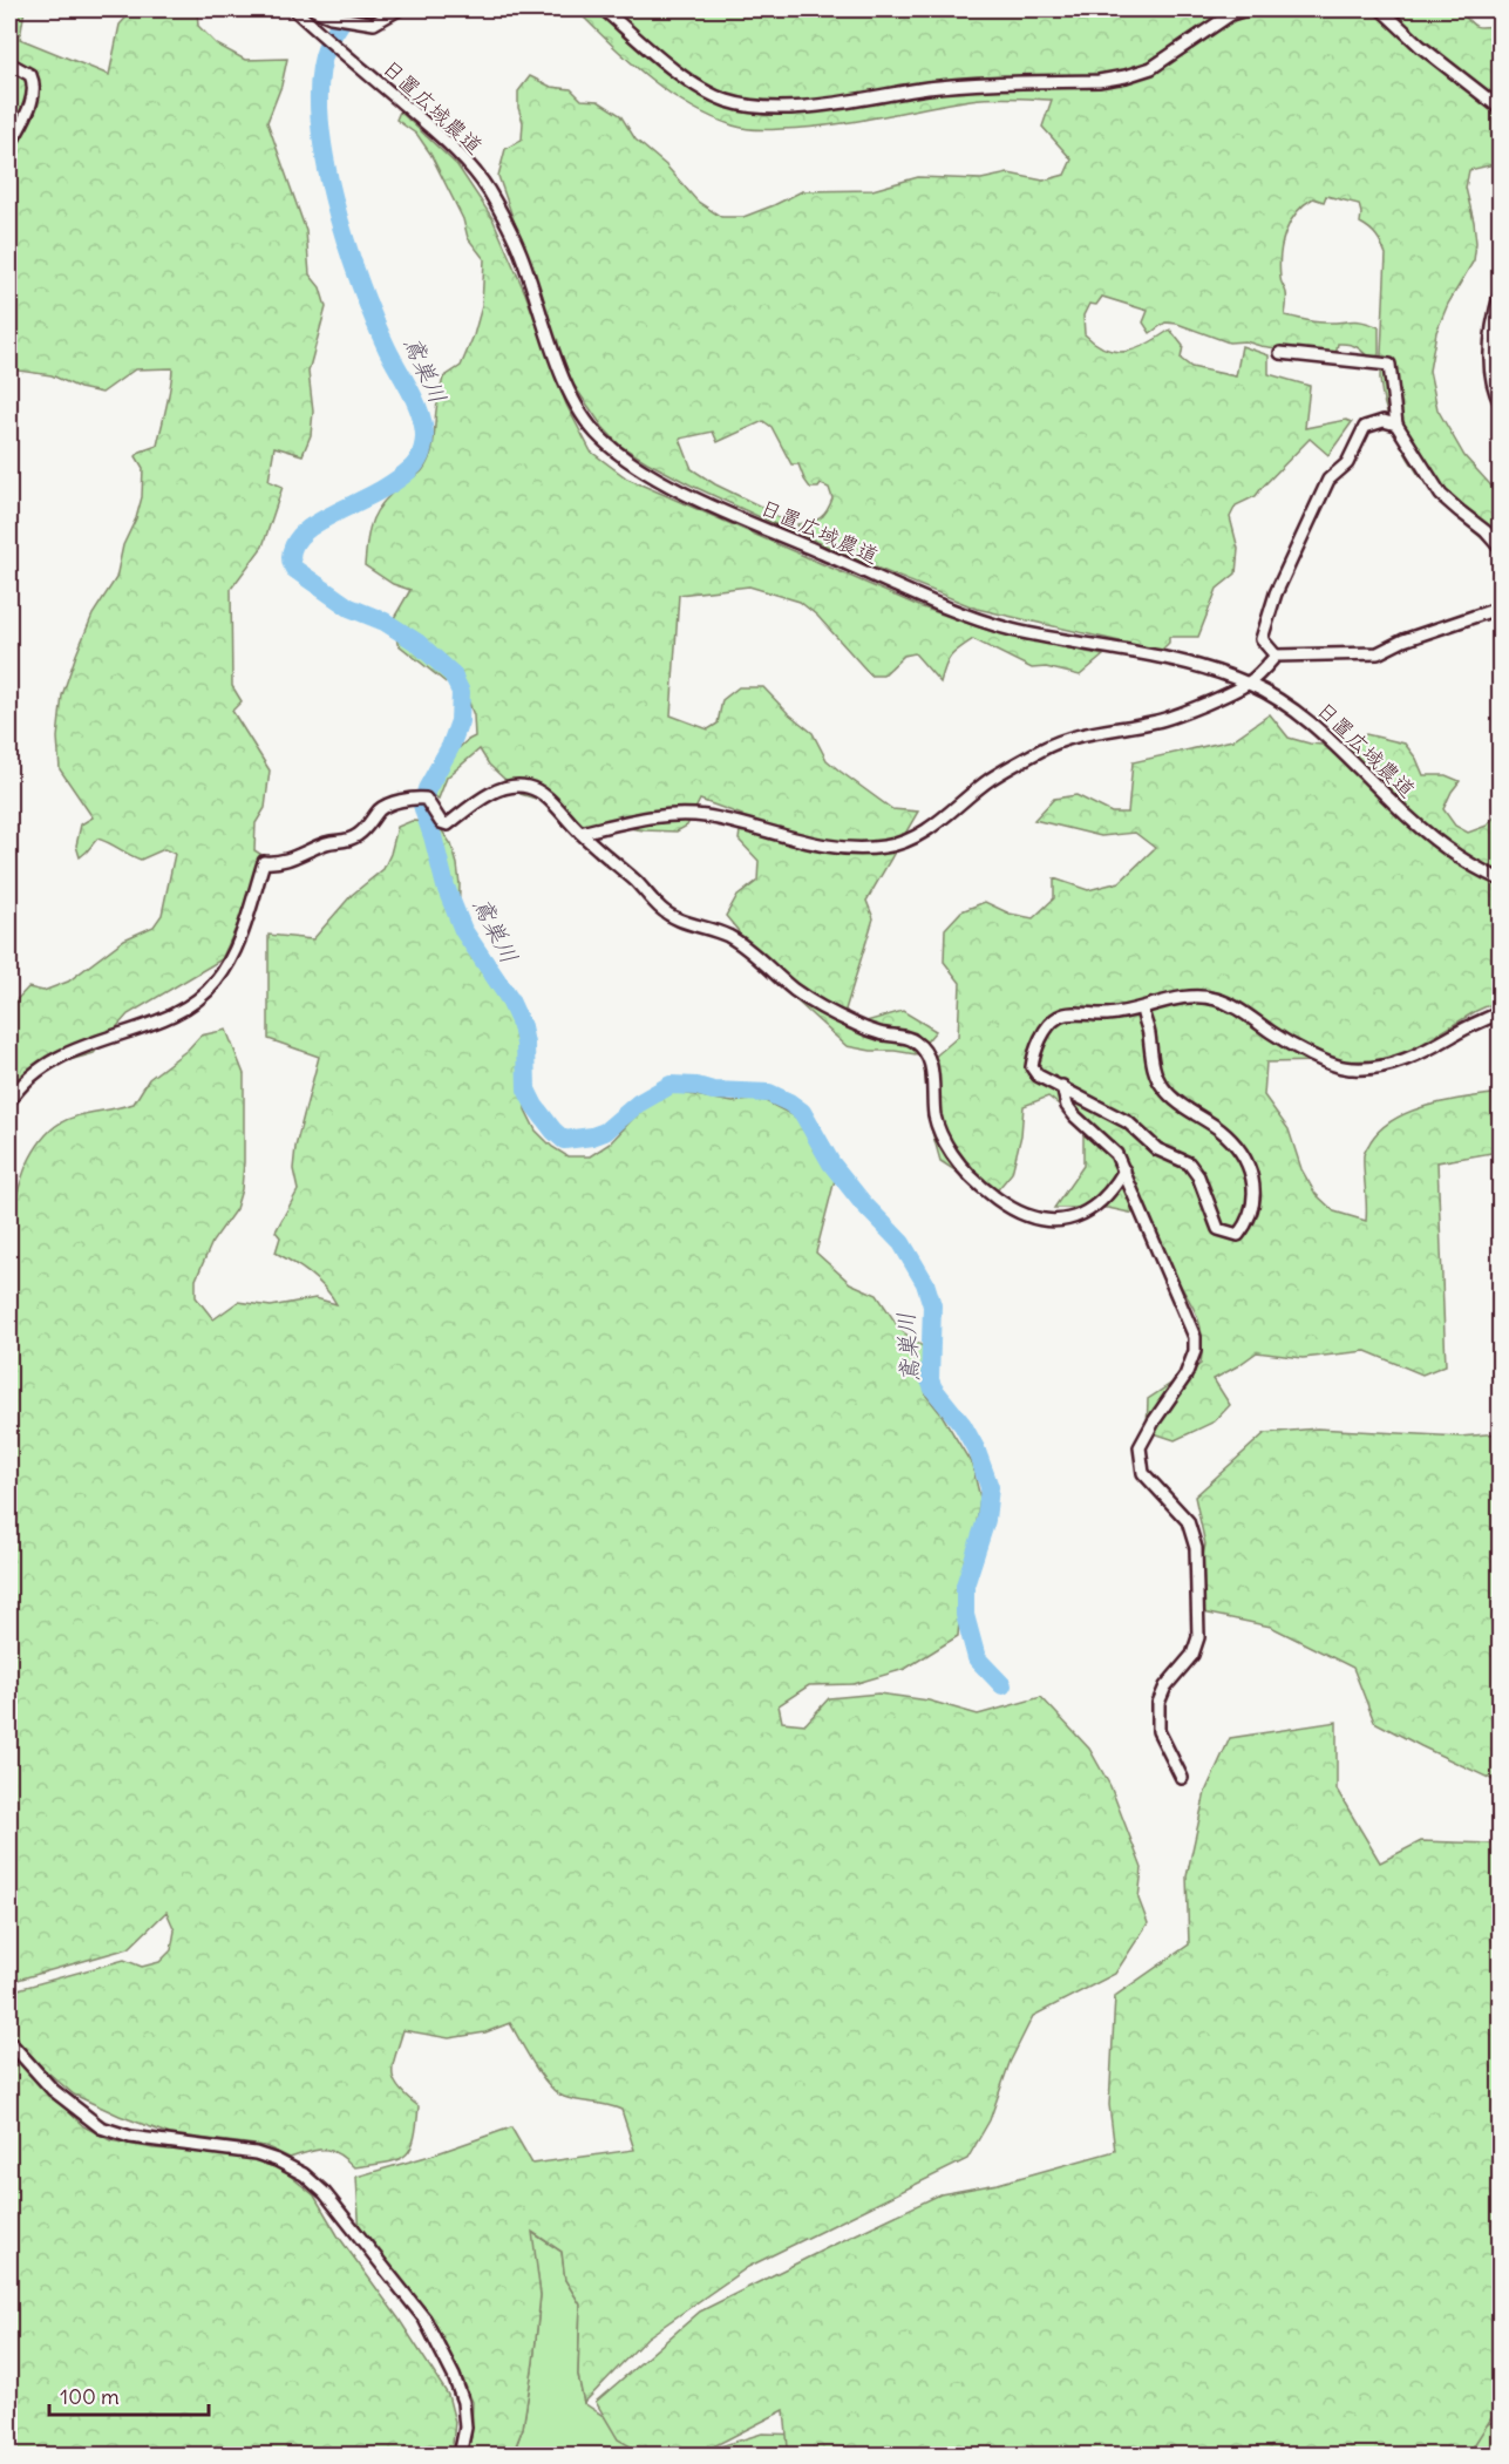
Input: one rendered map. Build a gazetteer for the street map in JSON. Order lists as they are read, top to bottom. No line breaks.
{"streets":{"street":["日置広域農道"]},"water":["鳶巣川"],"scale_bar":"100 m"}
